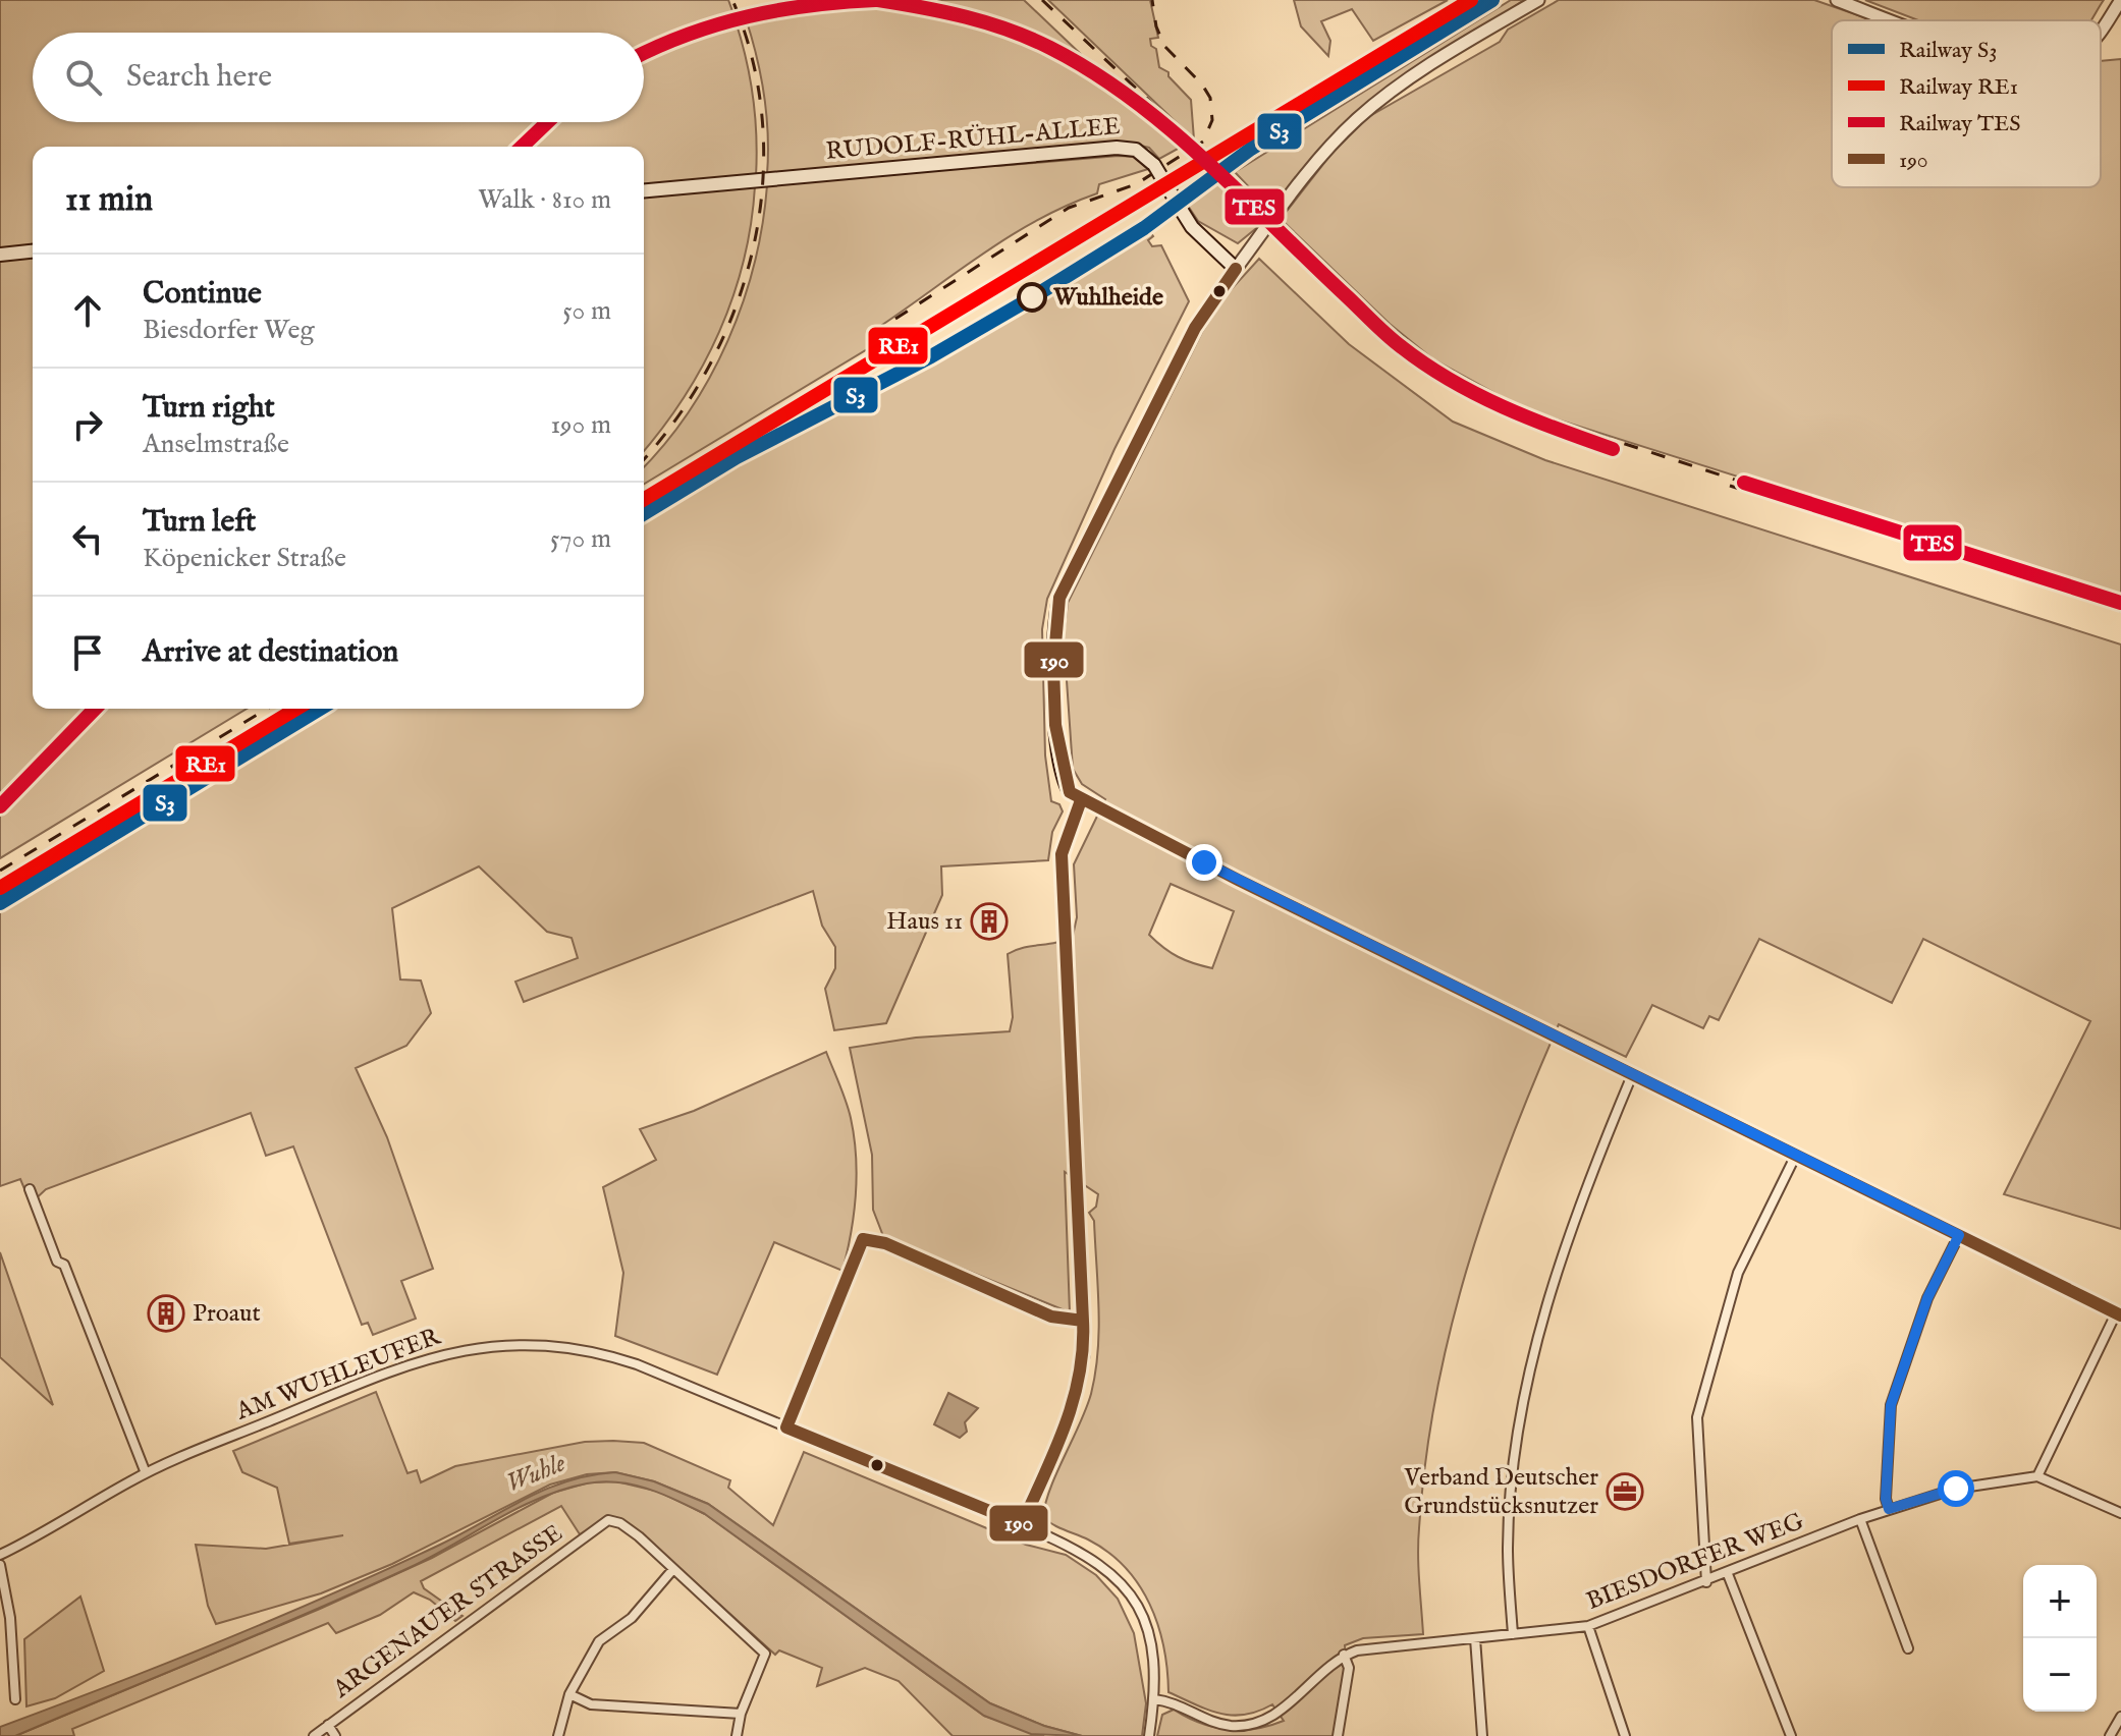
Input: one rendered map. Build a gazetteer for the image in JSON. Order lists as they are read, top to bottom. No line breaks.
{"streets":{"main road":["RUDOLF-RÜHL-ALLEE"],"street":["AM WUHLEUFER","BIESDORFER WEG","ARGENAUER STRASSE"]},"water":["Wuhle"],"places":{"other":["Wuhlheide"],"building":["Haus 11","Proaut"],"office":["Verband Deutscher Grundstücksnutzer"]},"lines":["rail line S3","rail line RE1","rail line TES","transit line 190"],"legend":["Railway S3","Railway RE1","Railway TES","190"],"page":{"search":"Search here","heading":["11 min","Walk · 810 m"],"list":[["Continue","Biesdorfer Weg","50 m"],["Turn right","Anselmstraße","190 m"],["Turn left","Köpenicker Straße","570 m"],"Arrive at destination"],"map_buttons":["+","−"]}}
